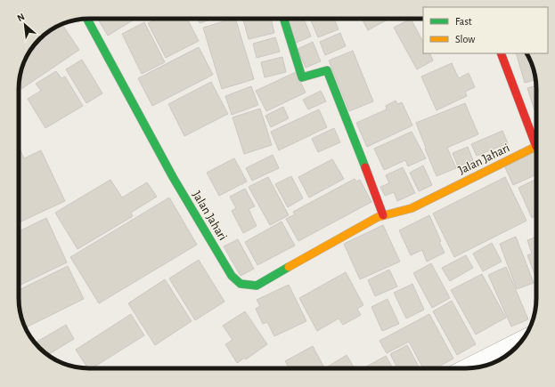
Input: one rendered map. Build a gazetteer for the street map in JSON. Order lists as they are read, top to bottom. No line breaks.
{"streets":{"street":["Jalan Jahari"]},"legend":["Fast","Slow"],"north":"top left"}
